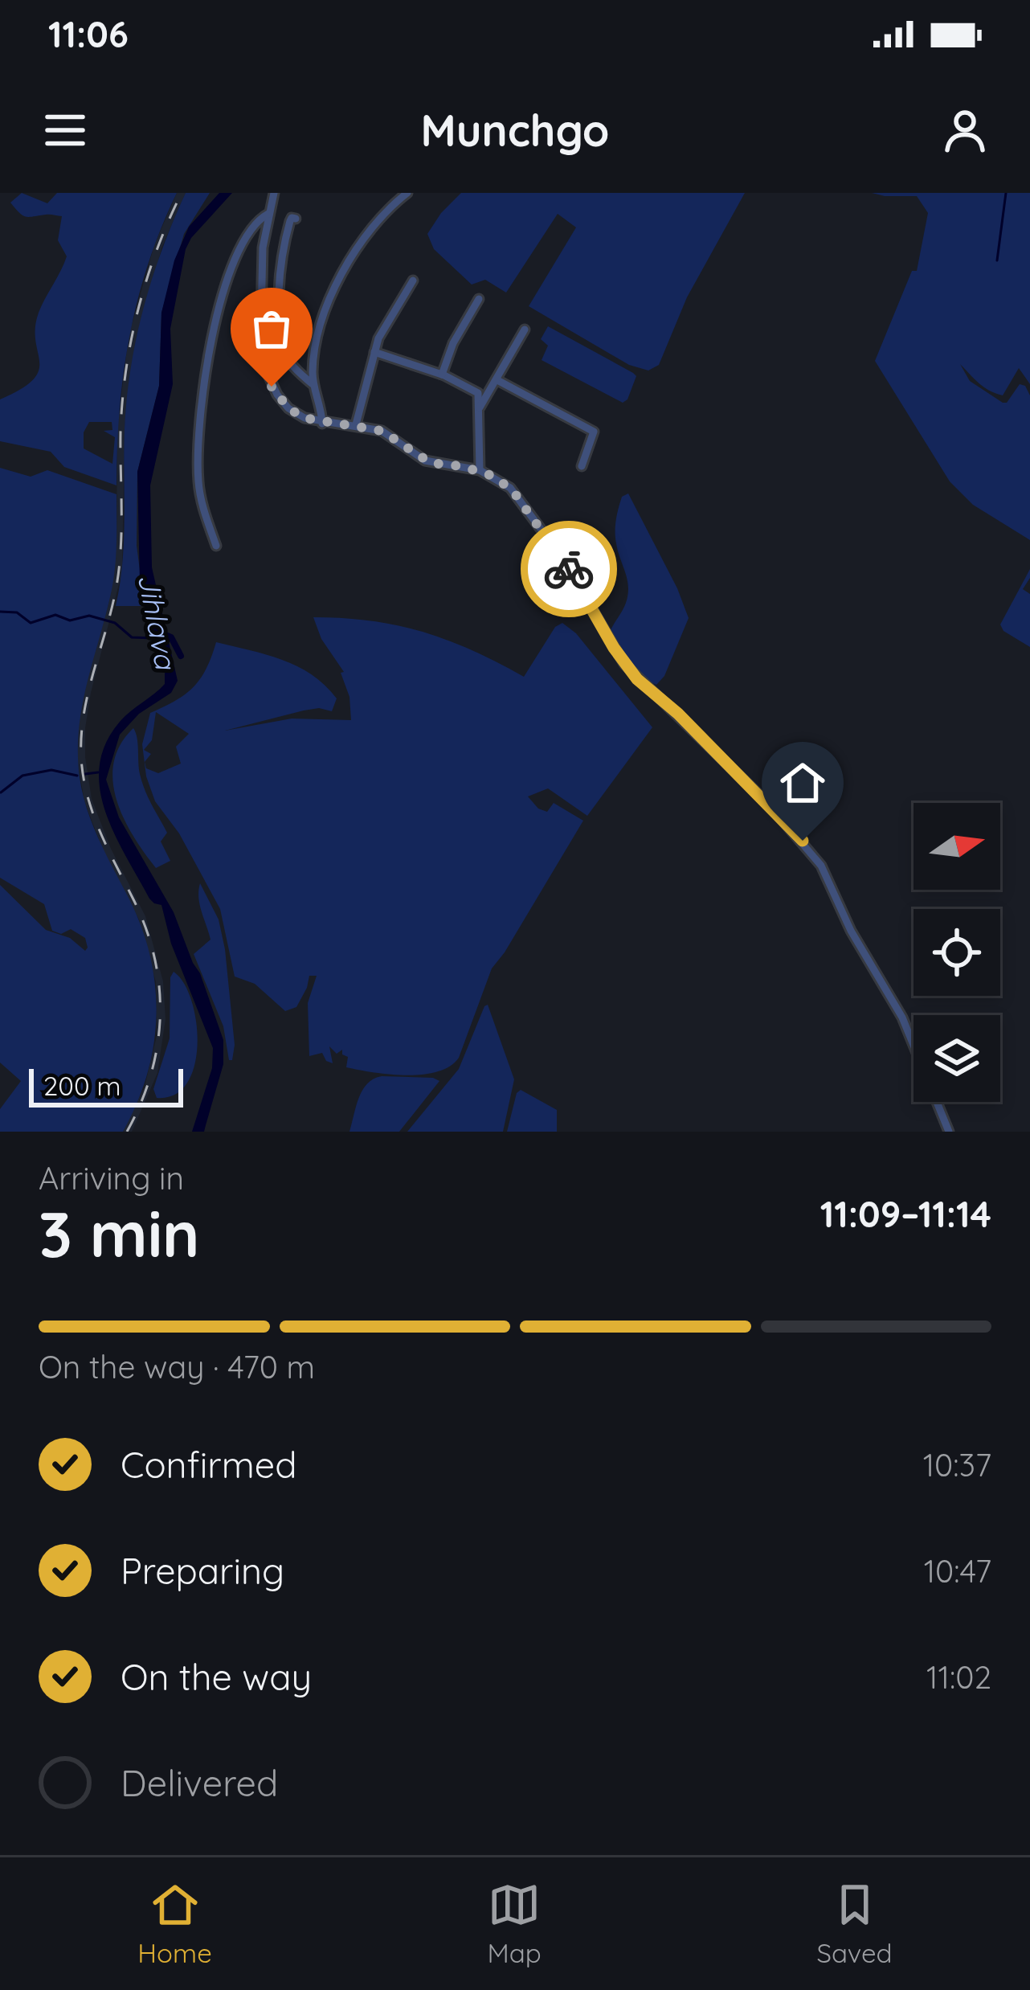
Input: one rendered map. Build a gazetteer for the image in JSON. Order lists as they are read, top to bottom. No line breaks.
{"water":["Jihlava"],"scale_bar":"200 m","north":"right","page":{"status":"11:06","header":"Munchgo","scale":"200 m","heading":["3 min","Arriving in","11:09–11:14"],"bar":"On the way · 470 m","list":[["Confirmed","10:37"],["Preparing","10:47"],["On the way","11:02"],"Delivered"],"tabs":["Home","Map","Saved"]}}
